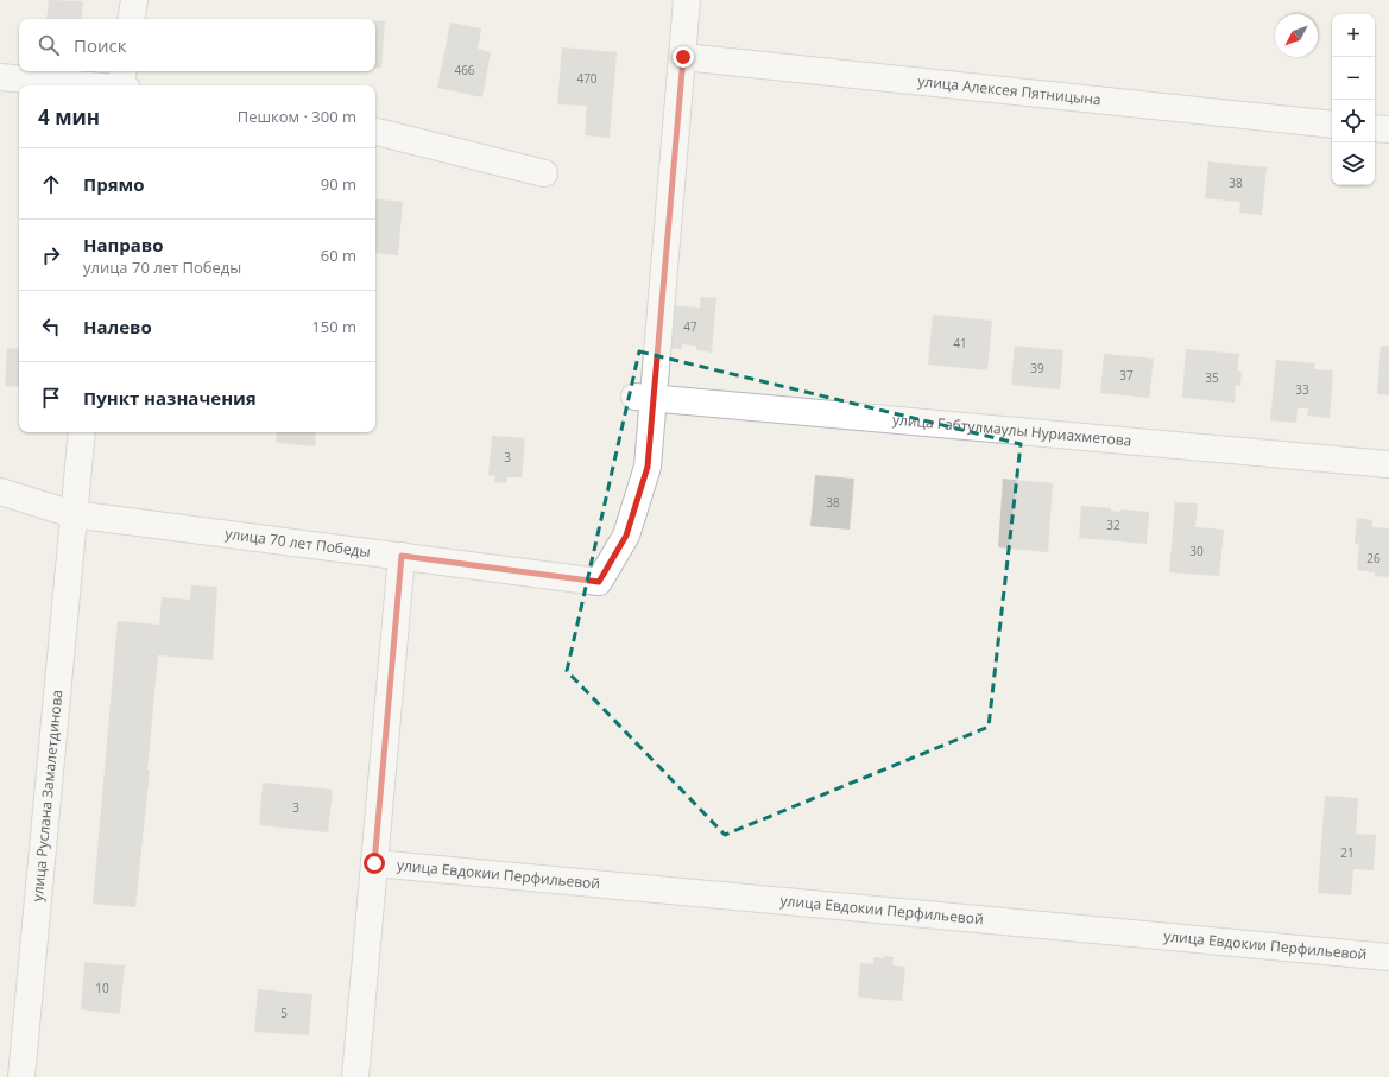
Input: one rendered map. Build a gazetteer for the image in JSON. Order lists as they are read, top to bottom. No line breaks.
{"streets":{"street":["улица Алексея Пятницына","улица Габтулмаулы Нуриахметова","улица 70 лет Победы","улица Руслана Замалетдинова","улица Евдокии Перфильевой"]},"crossings":[["улица Габтулмаулы Нуриахметова","улица 70 лет Победы"],["улица 70 лет Победы","улица Руслана Замалетдинова"]],"house_numbers":["466","470","38","47","41","39","37","35","33","3","38","32","30","26","3","21","10","5"],"north":"bottom left","page":{"map_buttons":["+","−"],"search":"Поиск","heading":["4 мин","Пешком · 300 m"],"list":[["Прямо","90 m"],["Направо","улица 70 лет Победы","60 m"],["Налево","150 m"],"Пункт назначения"]}}
